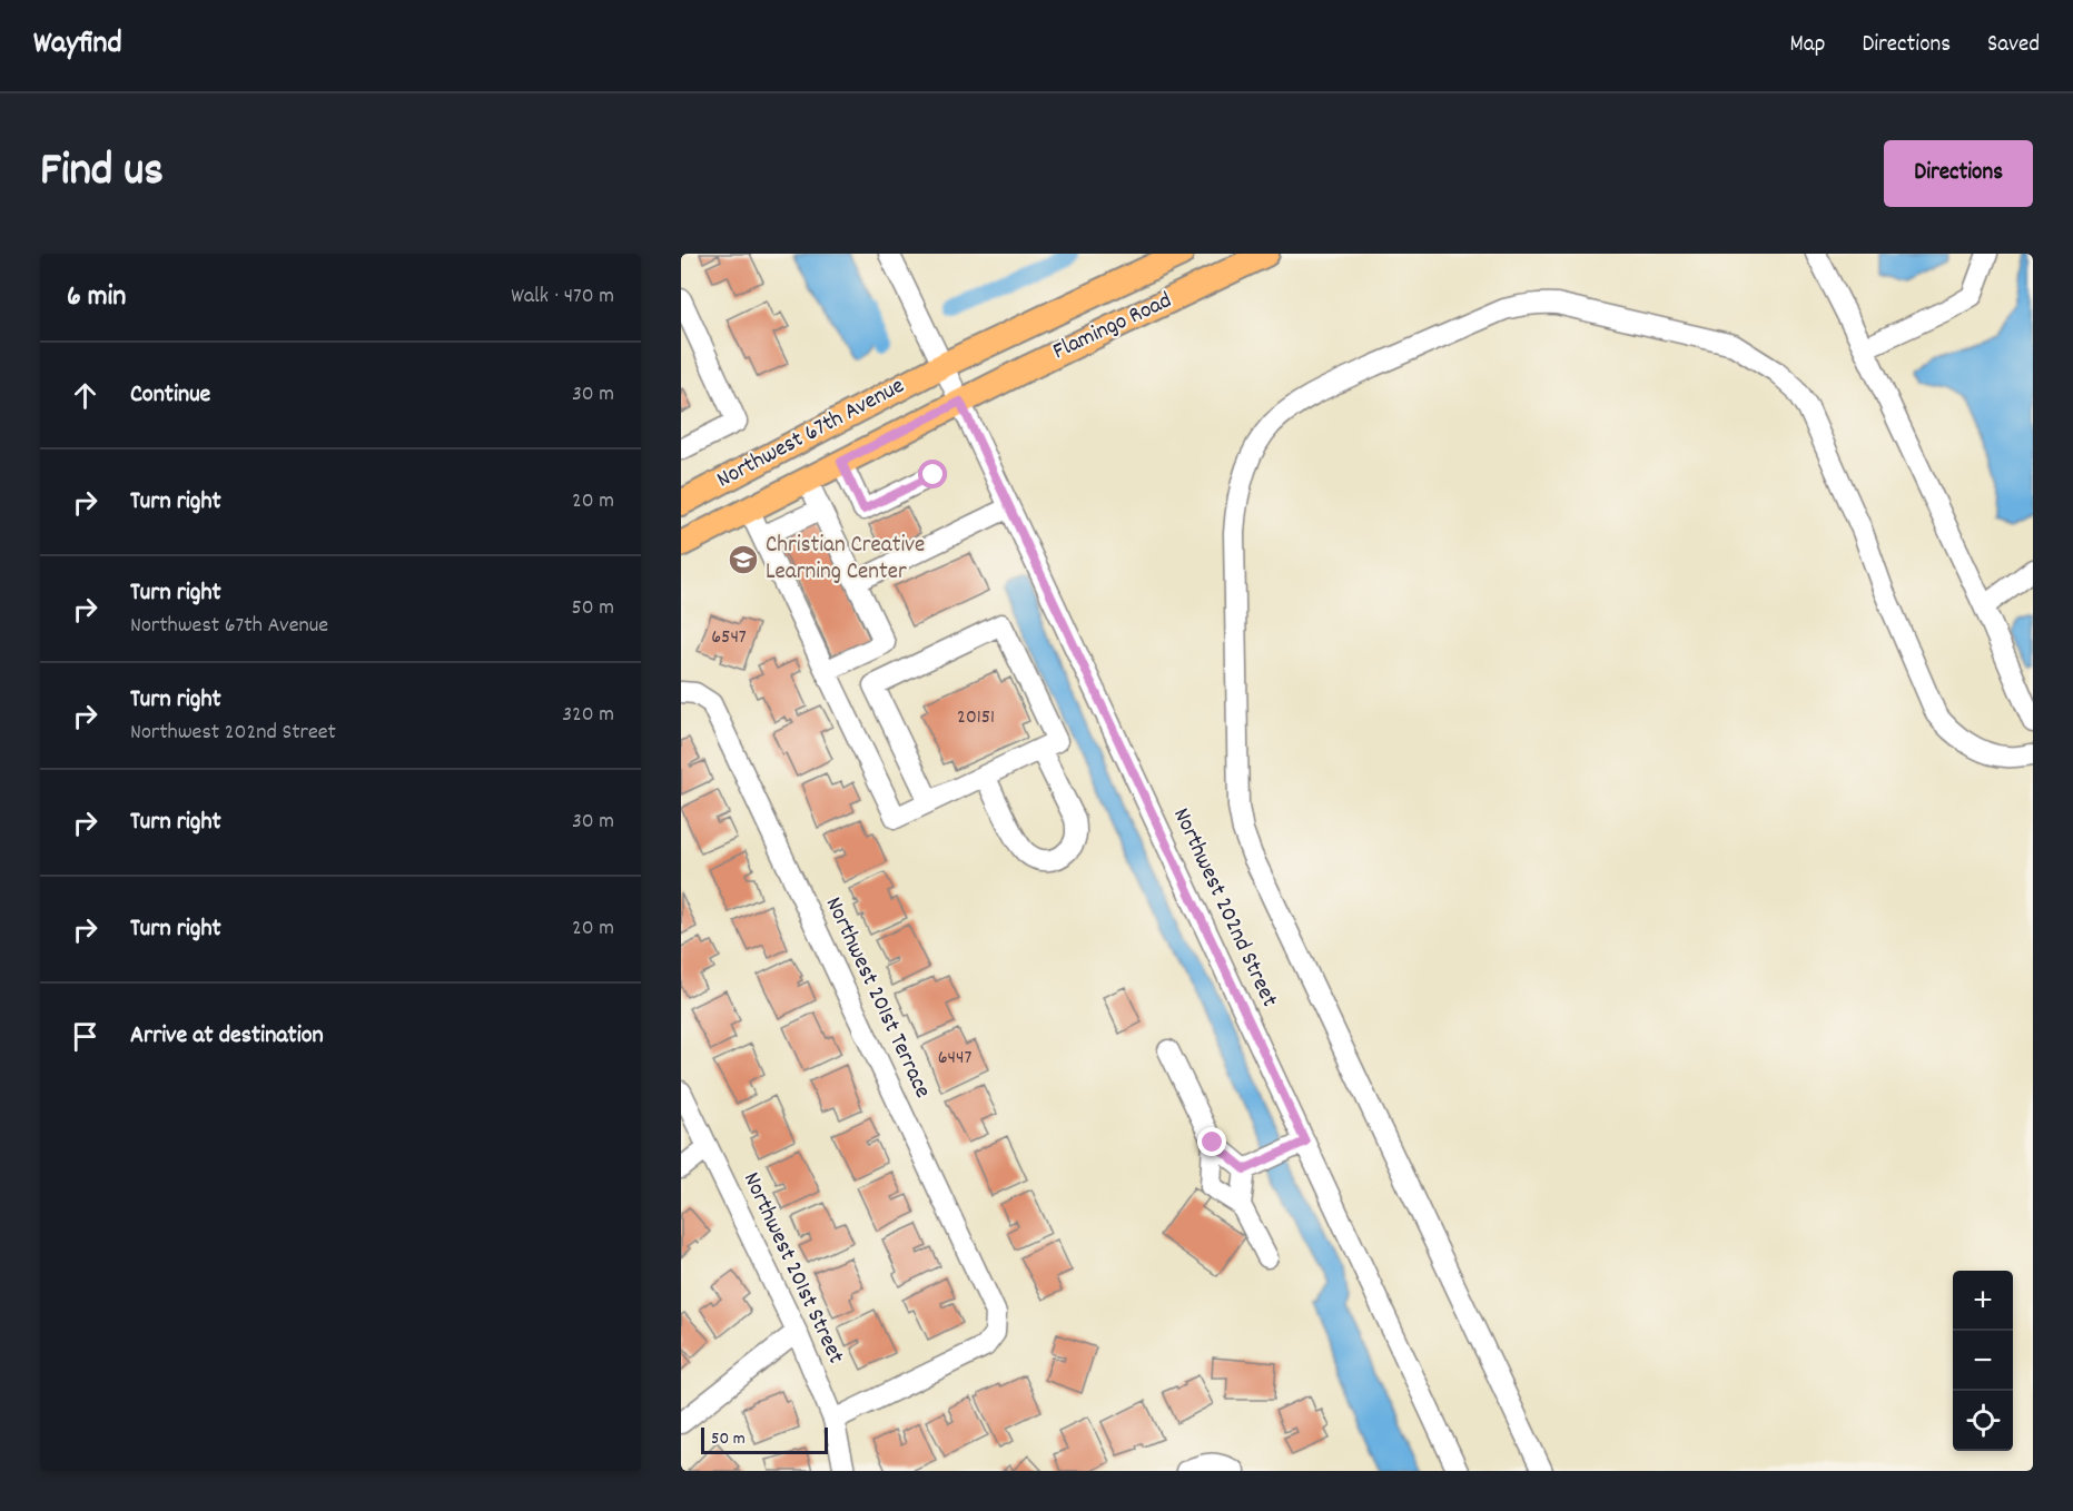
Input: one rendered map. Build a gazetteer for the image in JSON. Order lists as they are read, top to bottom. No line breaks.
{"streets":{"main road":["Flamingo Road","Northwest 67th Avenue"],"street":["Northwest 202nd Street","Northwest 201st Terrace","Northwest 201st Street"]},"crossings":[["Flamingo Road","Northwest 67th Avenue"],["Flamingo Road","Northwest 202nd Street"],["Northwest 67th Avenue","Northwest 202nd Street"],["Northwest 201st Terrace","Northwest 201st Street"]],"places":{"school or university":["Christian Creative Learning Center"]},"house_numbers":["6547","20151","6447"],"scale_bar":"50 m","page":{"header":"Wayfind","nav":["Map","Directions","Saved"],"title":"Find us","buttons":"Directions","heading":["6 min","Walk · 470 m"],"list":[["Continue","30 m"],["Turn right","20 m"],["Turn right","Northwest 67th Avenue","50 m"],["Turn right","Northwest 202nd Street","320 m"],["Turn right","30 m"],["Turn right","20 m"],"Arrive at destination"],"map_buttons":["+","−"],"scale":"50 m"}}
